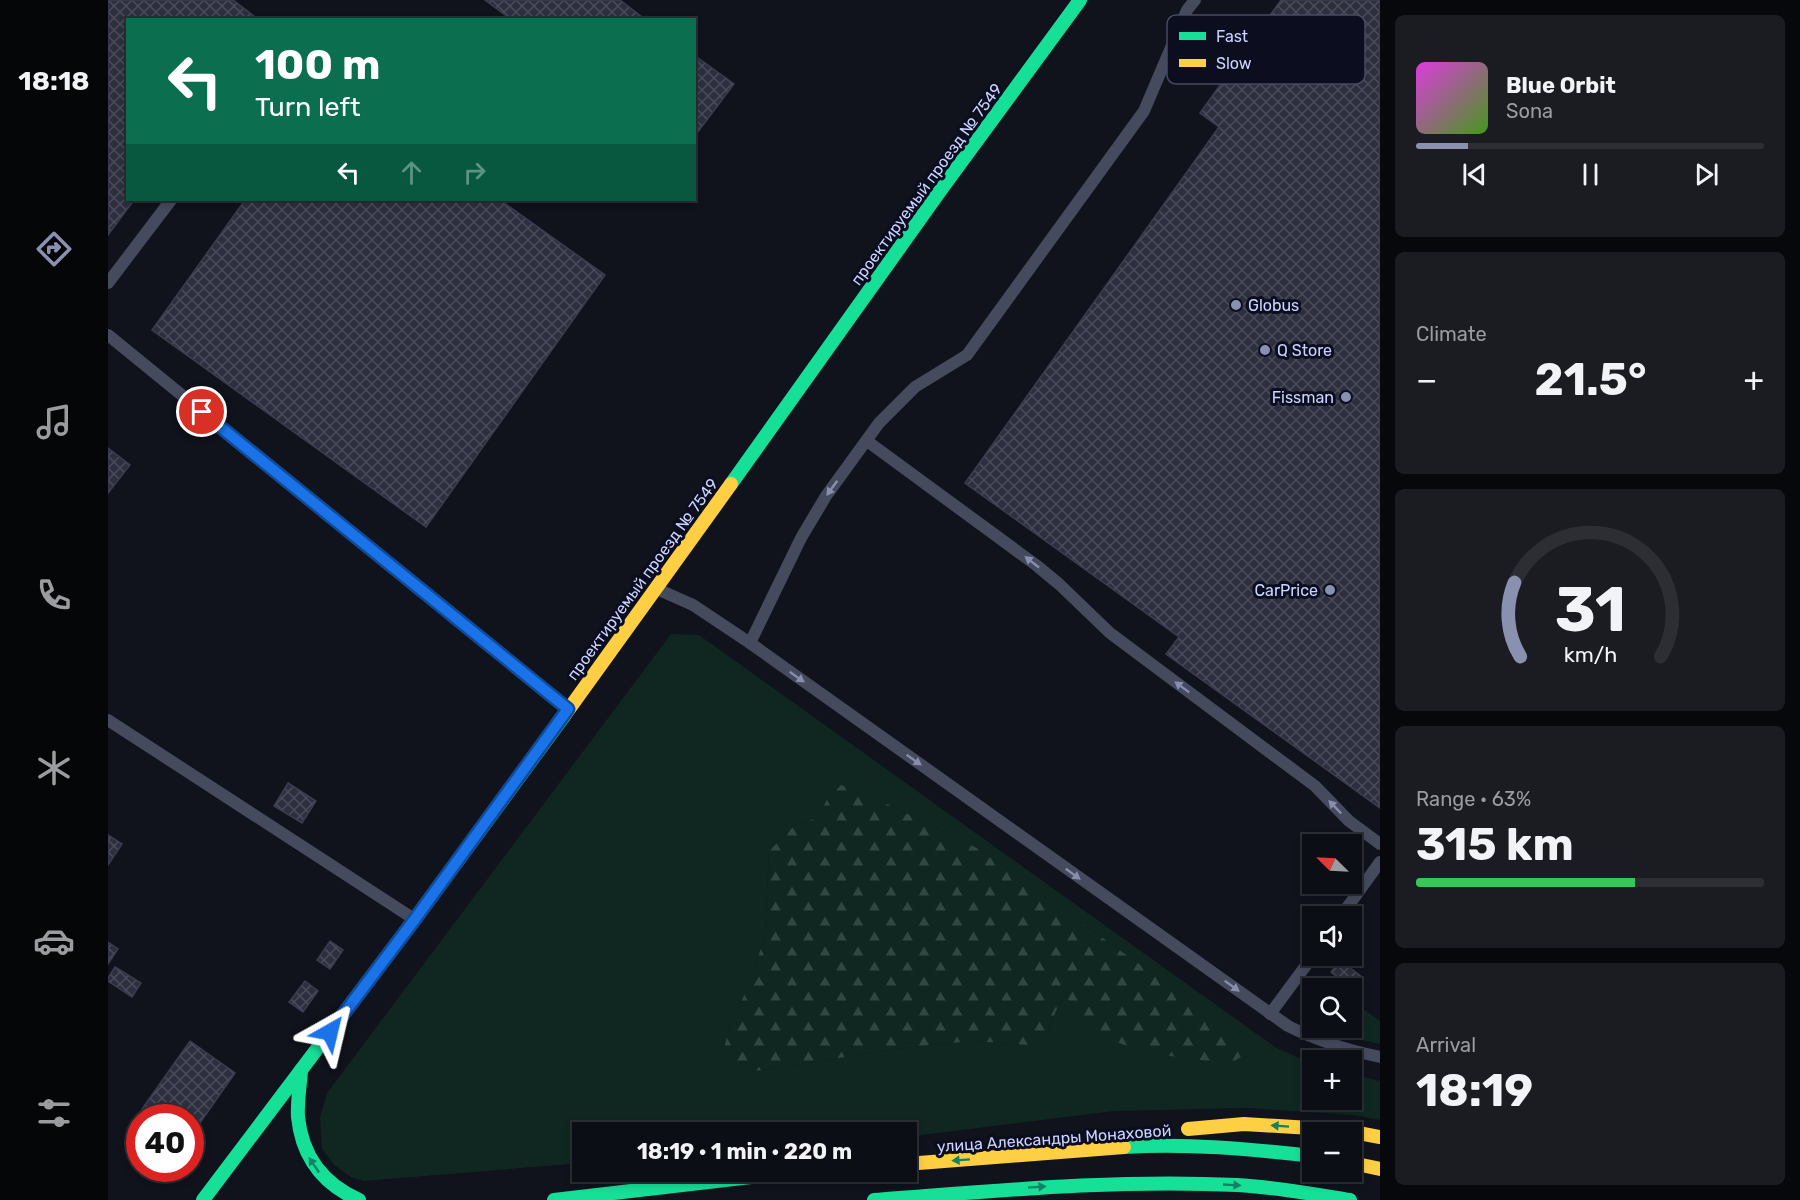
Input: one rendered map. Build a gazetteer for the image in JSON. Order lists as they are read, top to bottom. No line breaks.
{"streets":{"main road":["проектируемый проезд № 7549","улица Александры Монаховой"]},"places":["Globus","Q Store","Fissman","CarPrice"],"legend":["Fast","Slow"],"north":"top left","page":{"tabs":"18:18","turn":["100 m","Turn left"],"song":["Blue Orbit","Sona"],"tile":["Climate",["Range · 63%","315 km"],["Arrival","18:19"]],"heat":["−","21.5°","+"],"map_buttons":["+","−"],"limit":"40","trip":"18:19 · 1 min · 220 m","gauge":["31","km/h"]}}
